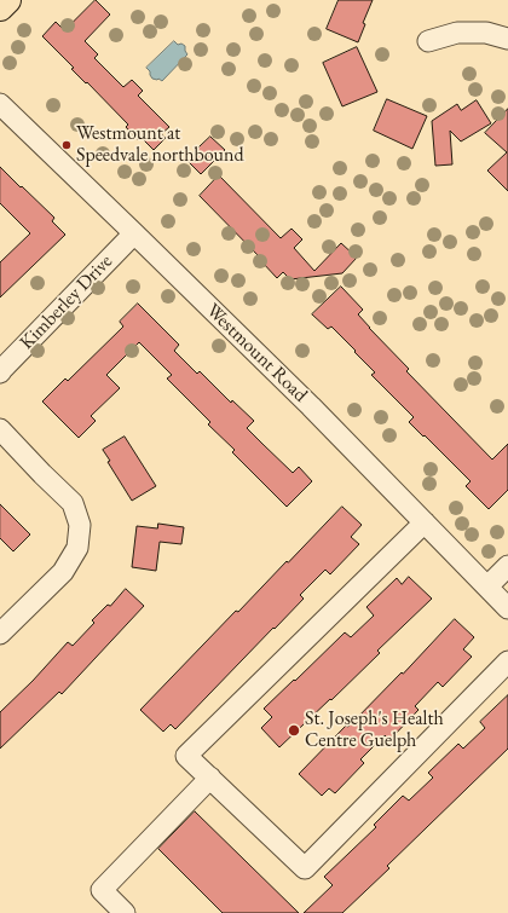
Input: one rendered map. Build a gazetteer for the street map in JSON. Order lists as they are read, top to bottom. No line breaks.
{"streets":{"street":["Kimberley Drive","Westmount Road"]},"crossings":[["Kimberley Drive","Westmount Road"]],"places":["Westmount at Speedvale northbound","St. Joseph's Health Centre Guelph"]}
